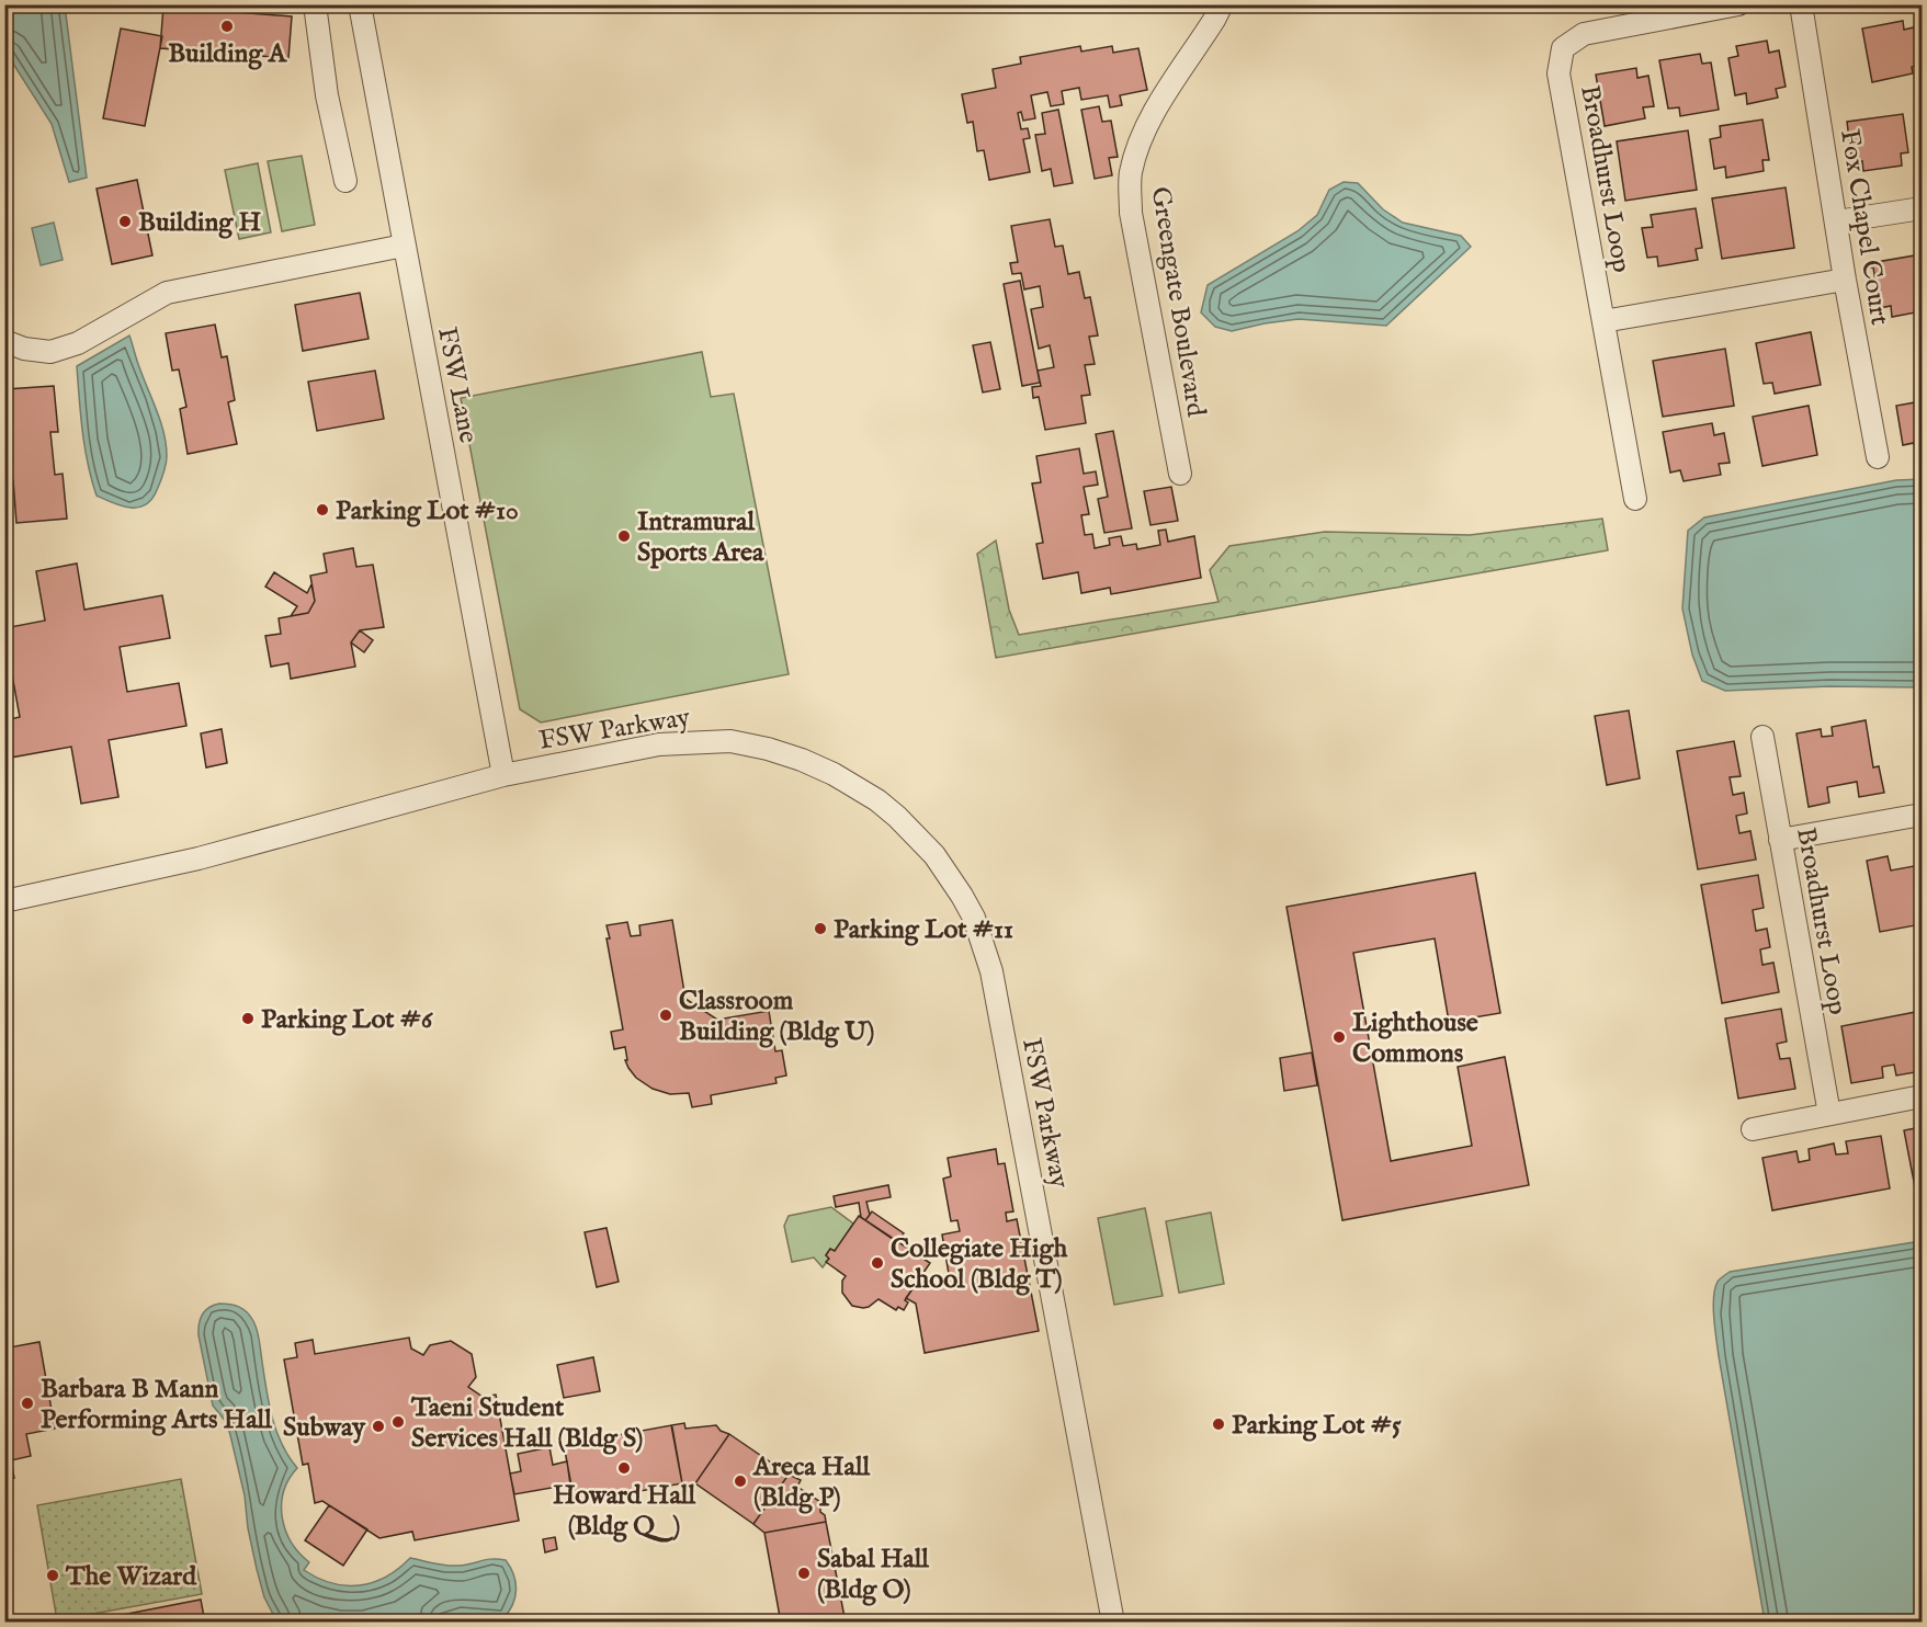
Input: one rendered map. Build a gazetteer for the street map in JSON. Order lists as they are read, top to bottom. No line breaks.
{"streets":{"street":["Broadhurst Loop","Fox Chapel Court","Greengate Boulevard","FSW Lane","FSW Parkway"]},"crossings":[["FSW Lane","FSW Parkway"]],"places":["Building A","Building H","Parking Lot #10","Intramural Sports Area","Parking Lot #11","Classroom Building (Bldg U)","Parking Lot #6","Lighthouse Commons","Collegiate High School (Bldg T)","Barbara B Mann Performing Arts Hall","Taeni Student Services Hall (Bldg S)","Parking Lot #5","Subway","Howard Hall (Bldg Q)","Areca Hall (Bldg P)","Sabal Hall (Bldg O)","The Wizard"]}
